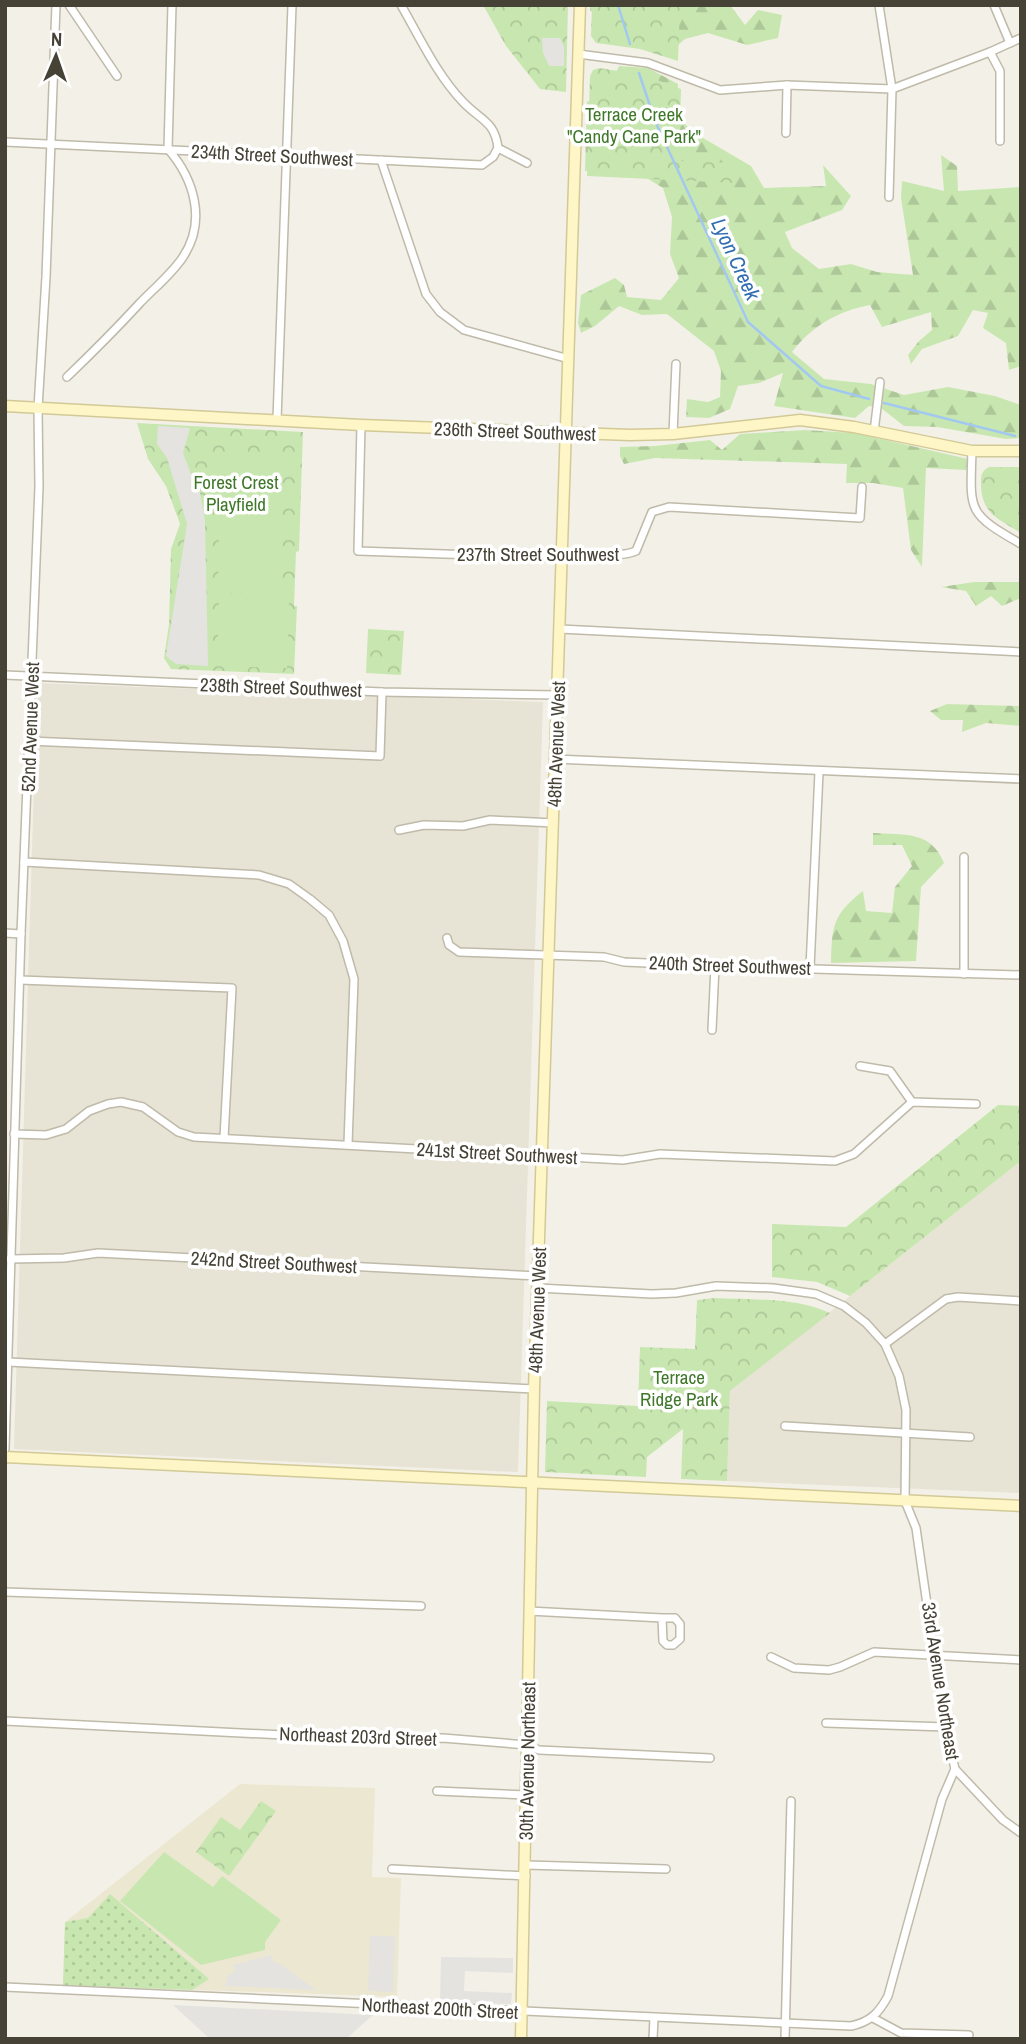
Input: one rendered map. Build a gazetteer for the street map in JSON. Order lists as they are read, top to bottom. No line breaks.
{"streets":{"main road":["236th Street Southwest","48th Avenue West","30th Avenue Northeast"],"street":["234th Street Southwest","237th Street Southwest","238th Street Southwest","52nd Avenue West","240th Street Southwest","241st Street Southwest","242nd Street Southwest","33rd Avenue Northeast","Northeast 203rd Street","Northeast 200th Street"]},"crossings":[["234th Street Southwest","52nd Avenue West"],["236th Street Southwest","237th Street Southwest"],["236th Street Southwest","52nd Avenue West"],["236th Street Southwest","48th Avenue West"],["237th Street Southwest","48th Avenue West"],["238th Street Southwest","52nd Avenue West"],["238th Street Southwest","48th Avenue West"],["52nd Avenue West","241st Street Southwest"],["52nd Avenue West","242nd Street Southwest"],["48th Avenue West","240th Street Southwest"],["48th Avenue West","241st Street Southwest"],["48th Avenue West","242nd Street Southwest"],["48th Avenue West","30th Avenue Northeast"],["242nd Street Southwest","33rd Avenue Northeast"],["33rd Avenue Northeast","Northeast 200th Street"],["Northeast 203rd Street","30th Avenue Northeast"],["30th Avenue Northeast","Northeast 200th Street"]],"water":["Lyon Creek"],"parks":["Terrace Creek \"Candy Cane Park\"","Forest Crest Playfield","Terrace Ridge Park"],"north":"top"}
